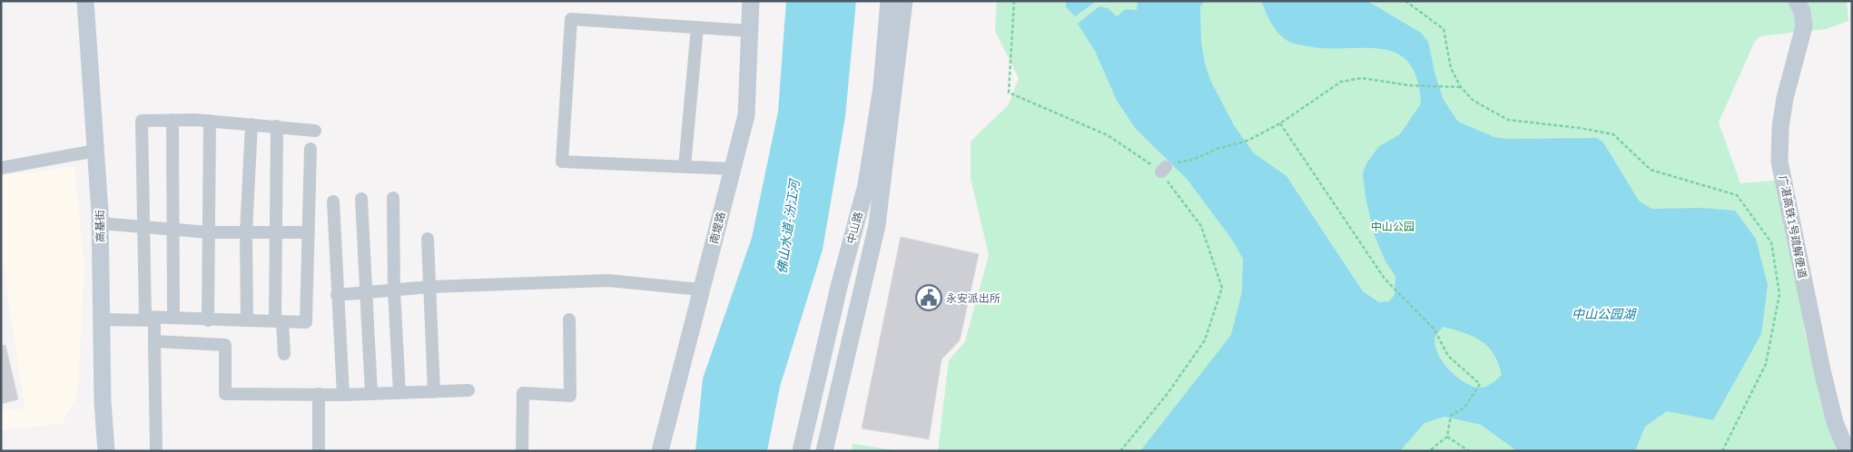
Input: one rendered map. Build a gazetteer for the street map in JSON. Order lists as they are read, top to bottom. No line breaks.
{"streets":{"street":["高基街","广湛高铁1号疏解便道","南堤路","中山路"]},"water":["佛山水道-汾江河","中山公园湖"],"parks":["中山公园"],"places":{"public building":["永安派出所"]}}
